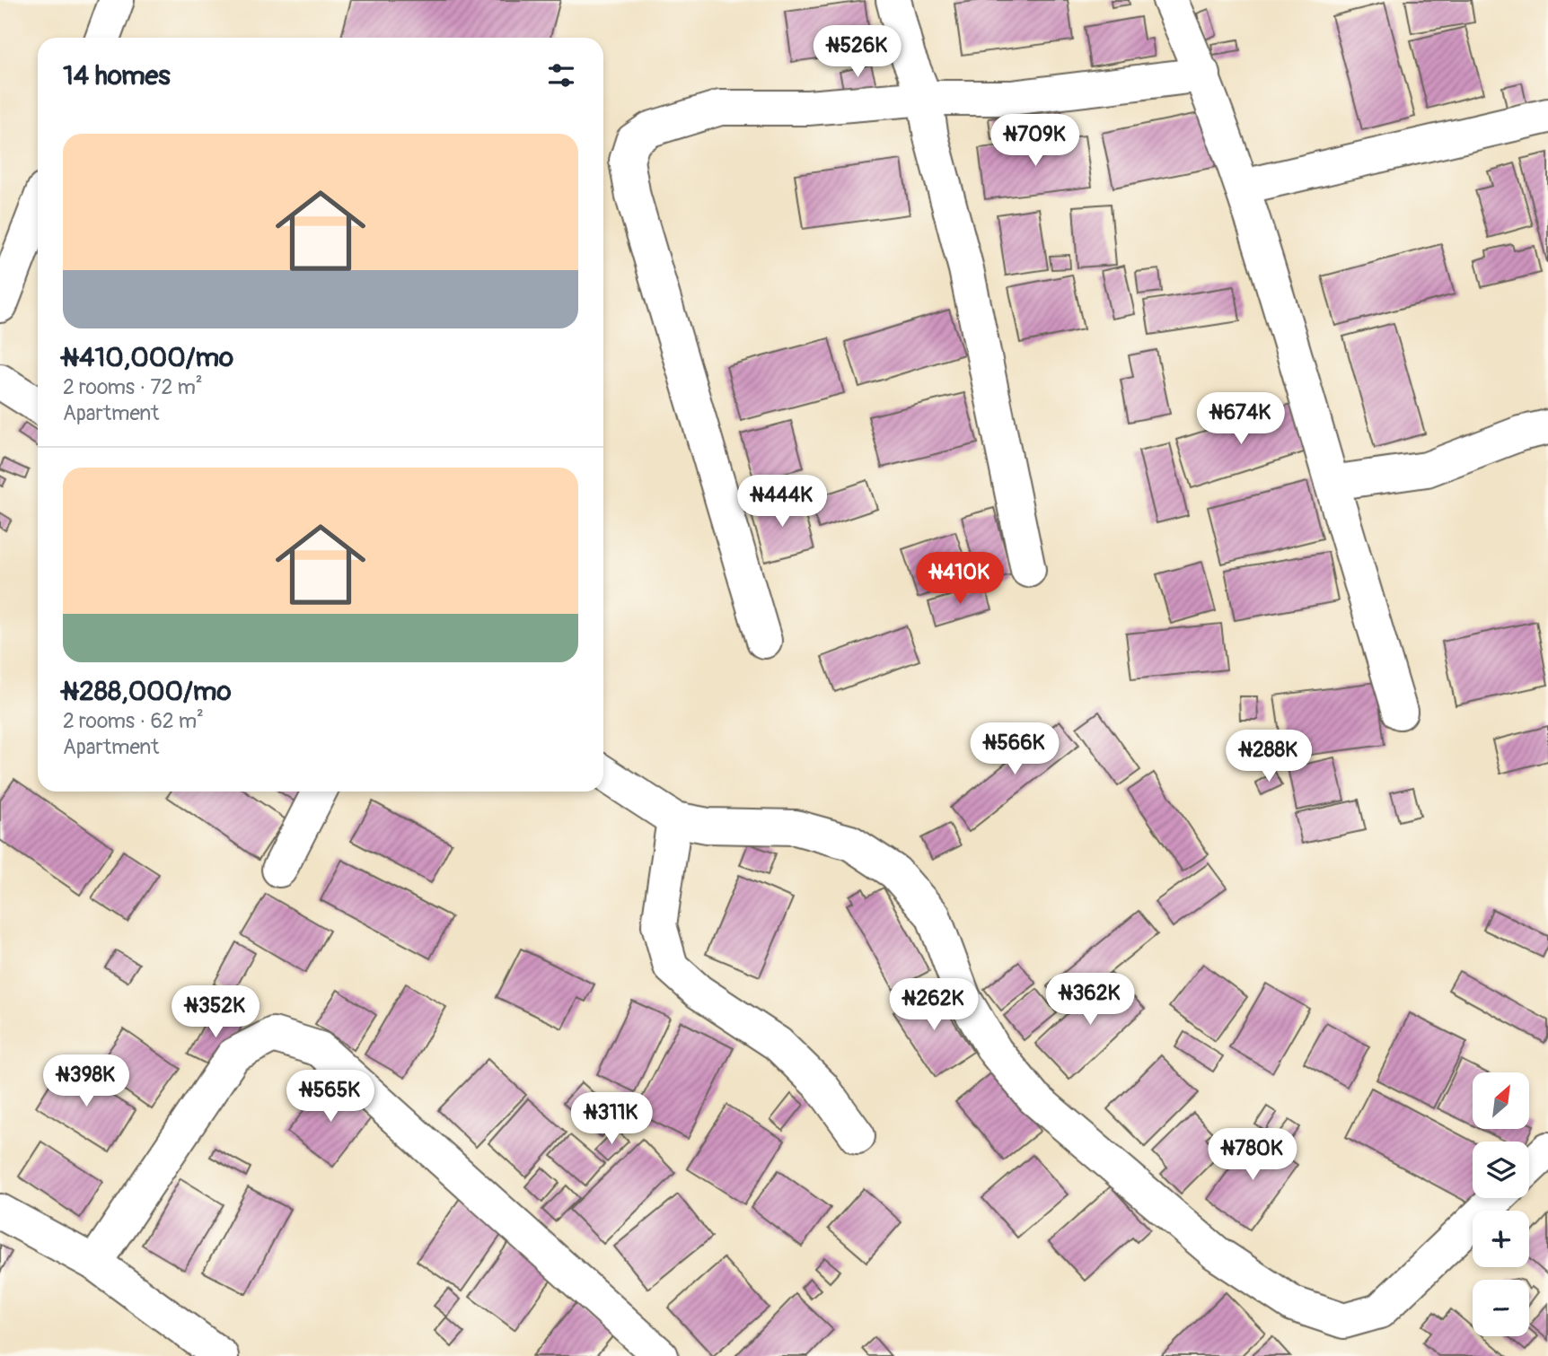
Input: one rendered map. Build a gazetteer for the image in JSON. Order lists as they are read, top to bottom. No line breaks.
{"north":"top right","page":{"price":["₦526K","₦709K","₦674K","₦444K","₦410K","₦566K","₦288K","₦362K","₦262K","₦352K","₦398K","₦565K","₦311K","₦780K"],"heading":"14 homes","list":[{"name":"₦410,000/mo","note":"2 rooms · 72 m² · Apartment"},{"name":"₦288,000/mo","note":"2 rooms · 62 m² · Apartment"}],"map_buttons":["+","−"]}}
